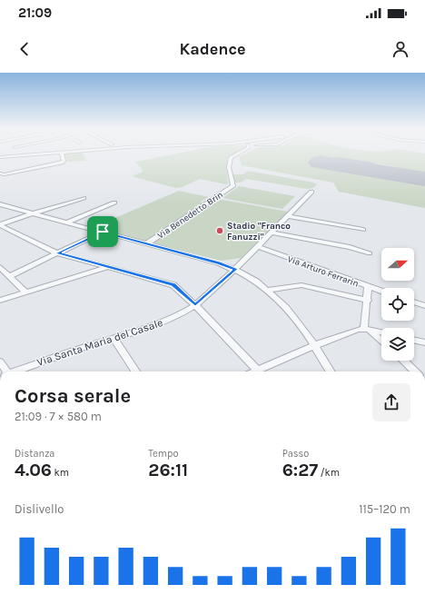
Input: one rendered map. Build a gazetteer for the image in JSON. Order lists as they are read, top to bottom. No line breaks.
{"streets":{"street":["Via Benedetto Brin","Via Arturo Ferrarin","Via Santa Maria del Casale"]},"crossings":[["Via Benedetto Brin","Via Santa Maria del Casale"],["Via Arturo Ferrarin","Via Santa Maria del Casale"]],"places":["Stadio \"Franco Fanuzzi\""],"north":"right","page":{"status":"21:09","header":"Kadence","heading":["Corsa serale","21:09 · 7 × 580 m"],"stats":[["Distanza","4.06 km"],["Tempo","26:11"],["Passo","6:27 /km"]],"chart":["Dislivello","115–120 m"]}}
